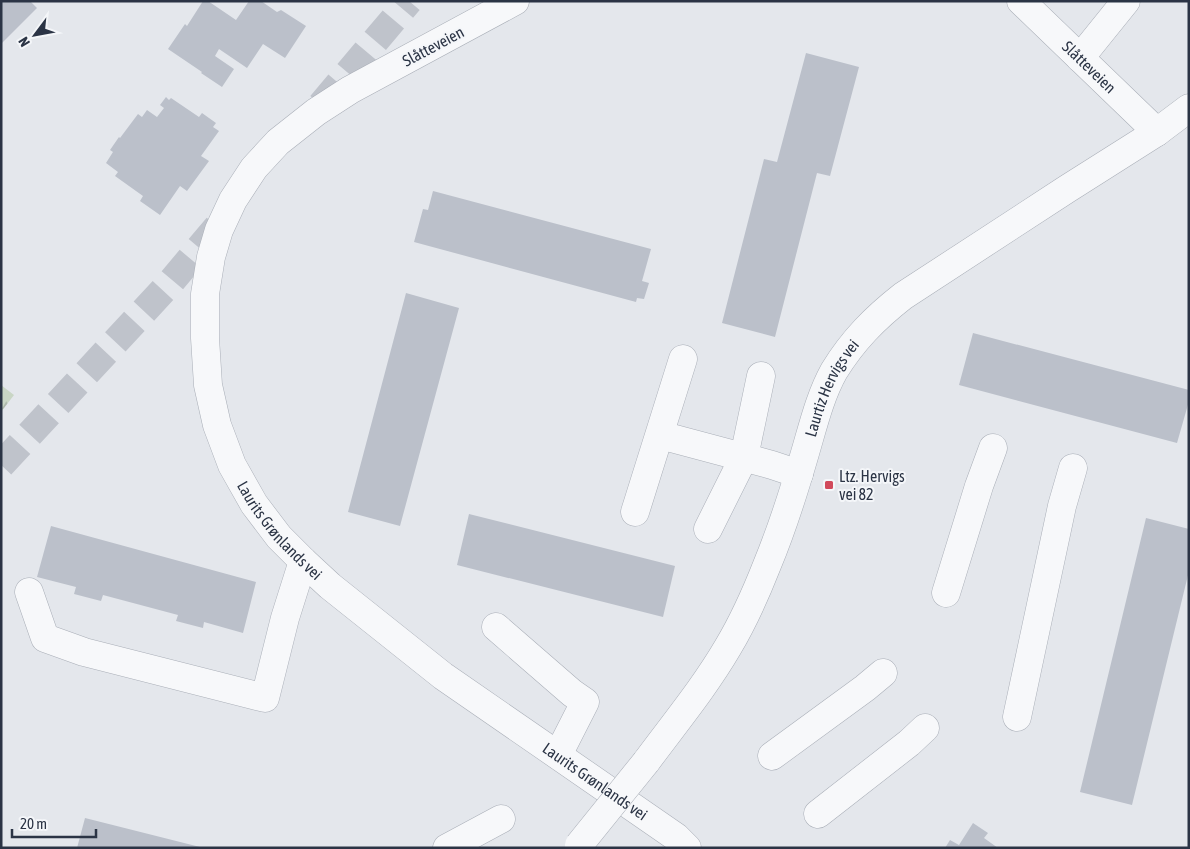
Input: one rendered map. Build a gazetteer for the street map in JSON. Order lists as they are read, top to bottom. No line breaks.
{"streets":{"street":["Slåtteveien","Laurtiz Hervigs vei","Laurits Grønlands vei"]},"crossings":[["Slåtteveien","Laurtiz Hervigs vei"],["Slåtteveien","Laurits Grønlands vei"]],"places":{"transit":["Ltz. Hervigs vei 82"]},"scale_bar":"20 m","north":"bottom left"}
